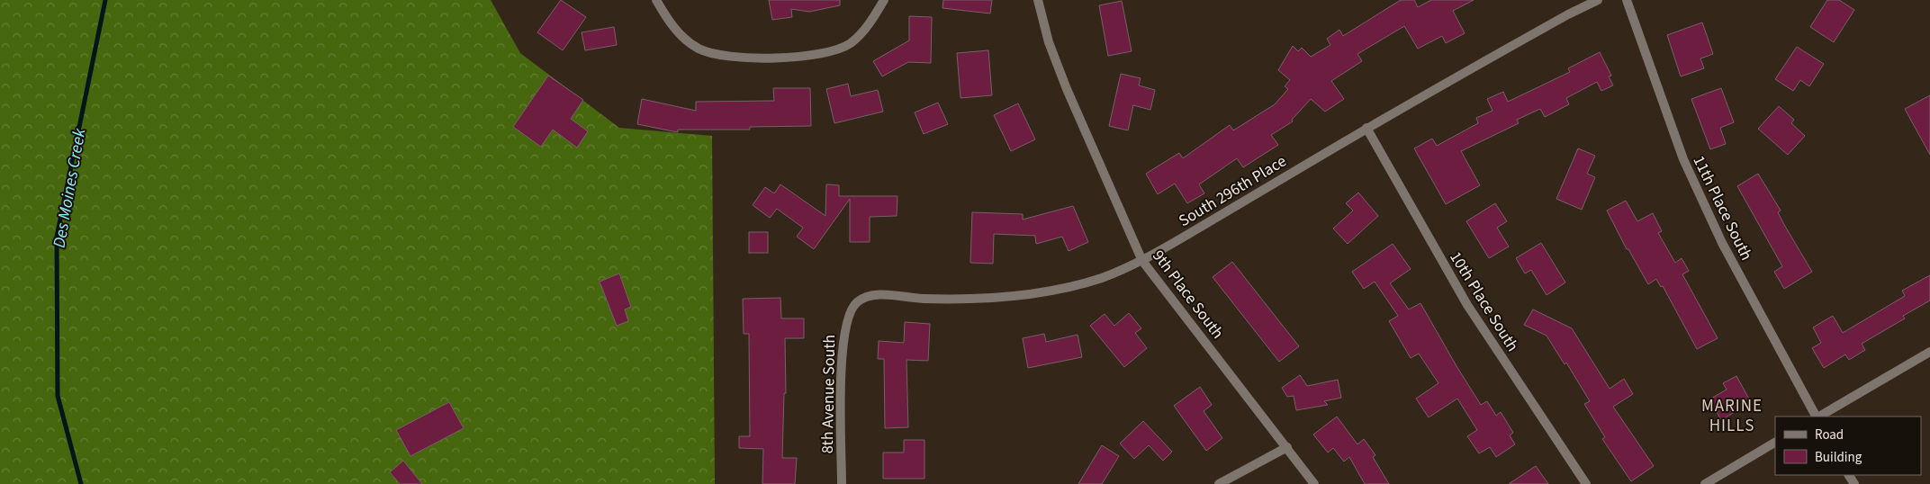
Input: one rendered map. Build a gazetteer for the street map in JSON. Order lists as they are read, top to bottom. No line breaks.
{"streets":{"street":["South 296th Place","11th Place South","9th Place South","10th Place South","8th Avenue South"]},"crossings":[["South 296th Place","9th Place South"],["South 296th Place","10th Place South"],["South 296th Place","8th Avenue South"]],"districts":["MARINE HILLS"],"water":["Des Moines Creek"],"legend":["Road","Building"]}
